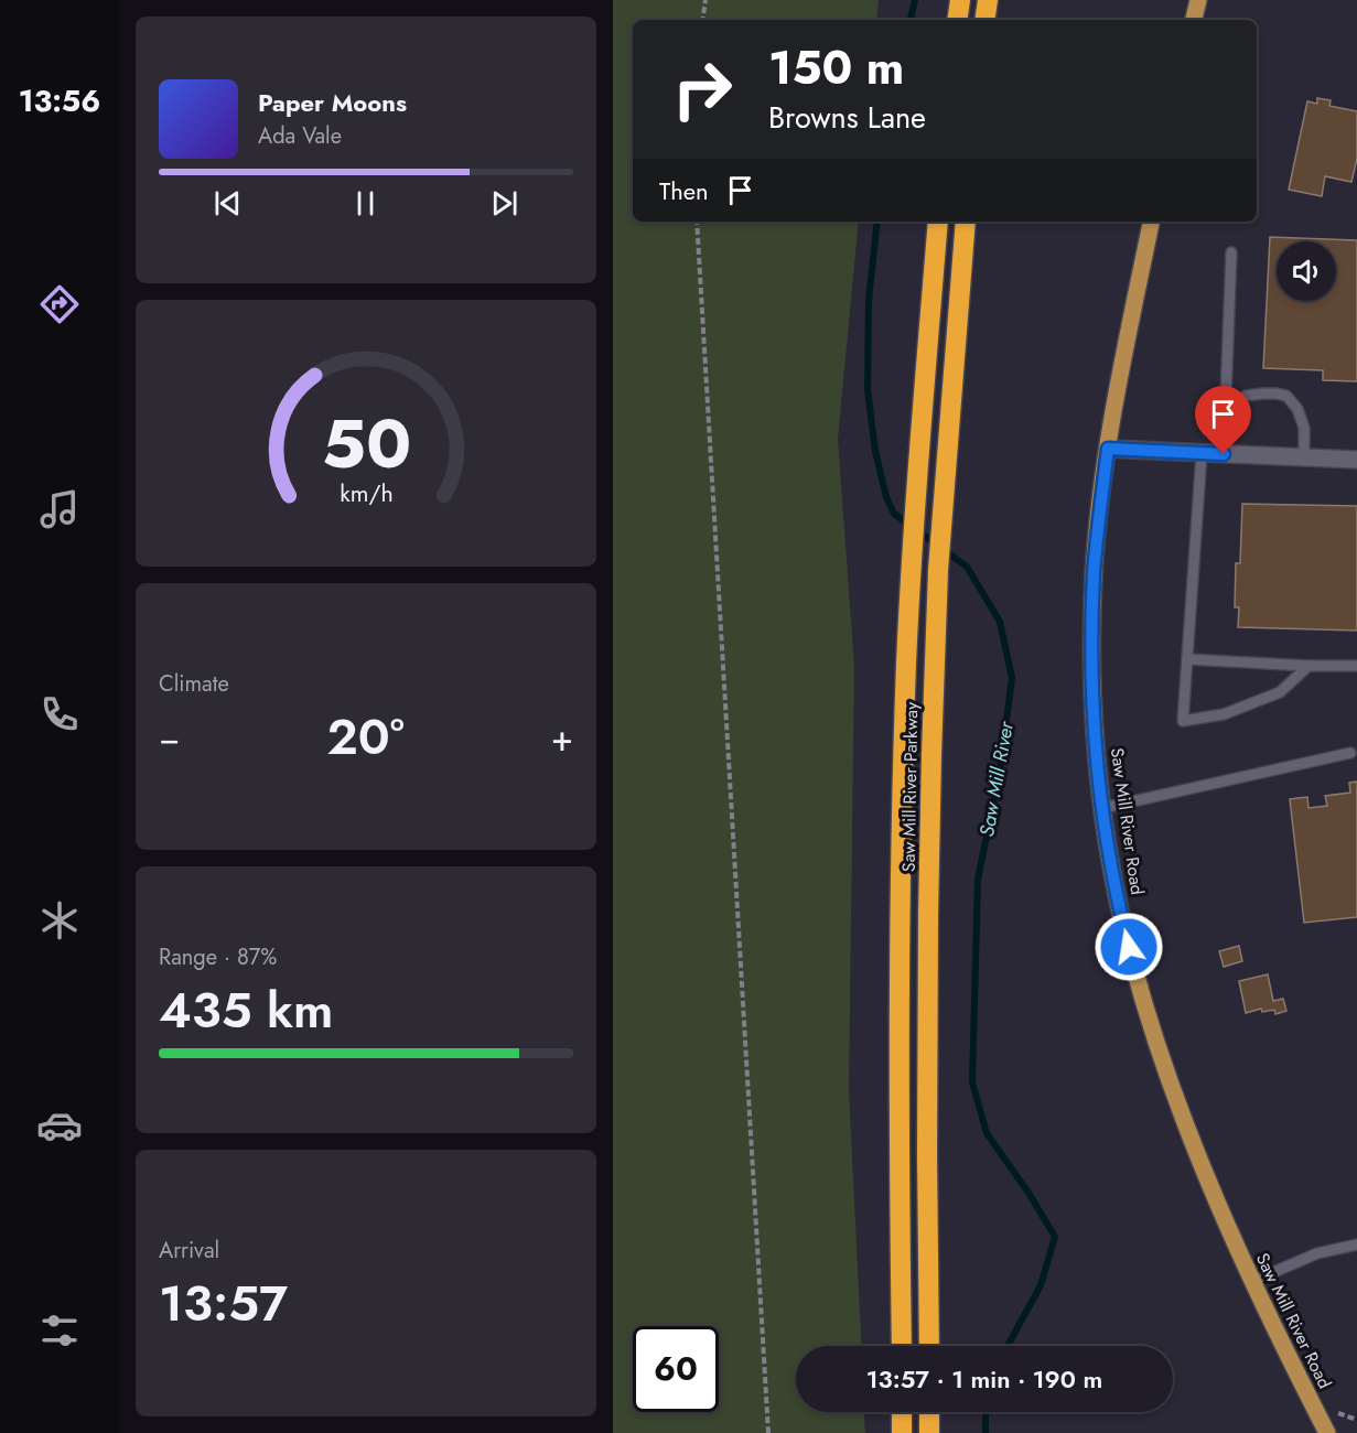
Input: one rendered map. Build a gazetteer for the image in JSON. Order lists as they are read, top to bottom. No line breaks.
{"streets":{"highway":["Saw Mill River Parkway"],"main road":["Saw Mill River Road"]},"water":["Saw Mill River"],"page":{"tabs":"13:56","turn":["150 m","Browns Lane"],"song":["Paper Moons","Ada Vale"],"then":"Then","tile":["Climate",["Range · 87%","435 km"],["Arrival","13:57"]],"heat":["−","20°","+"],"limit":"60","trip":"13:57 · 1 min · 190 m","gauge":["50","km/h"]}}
